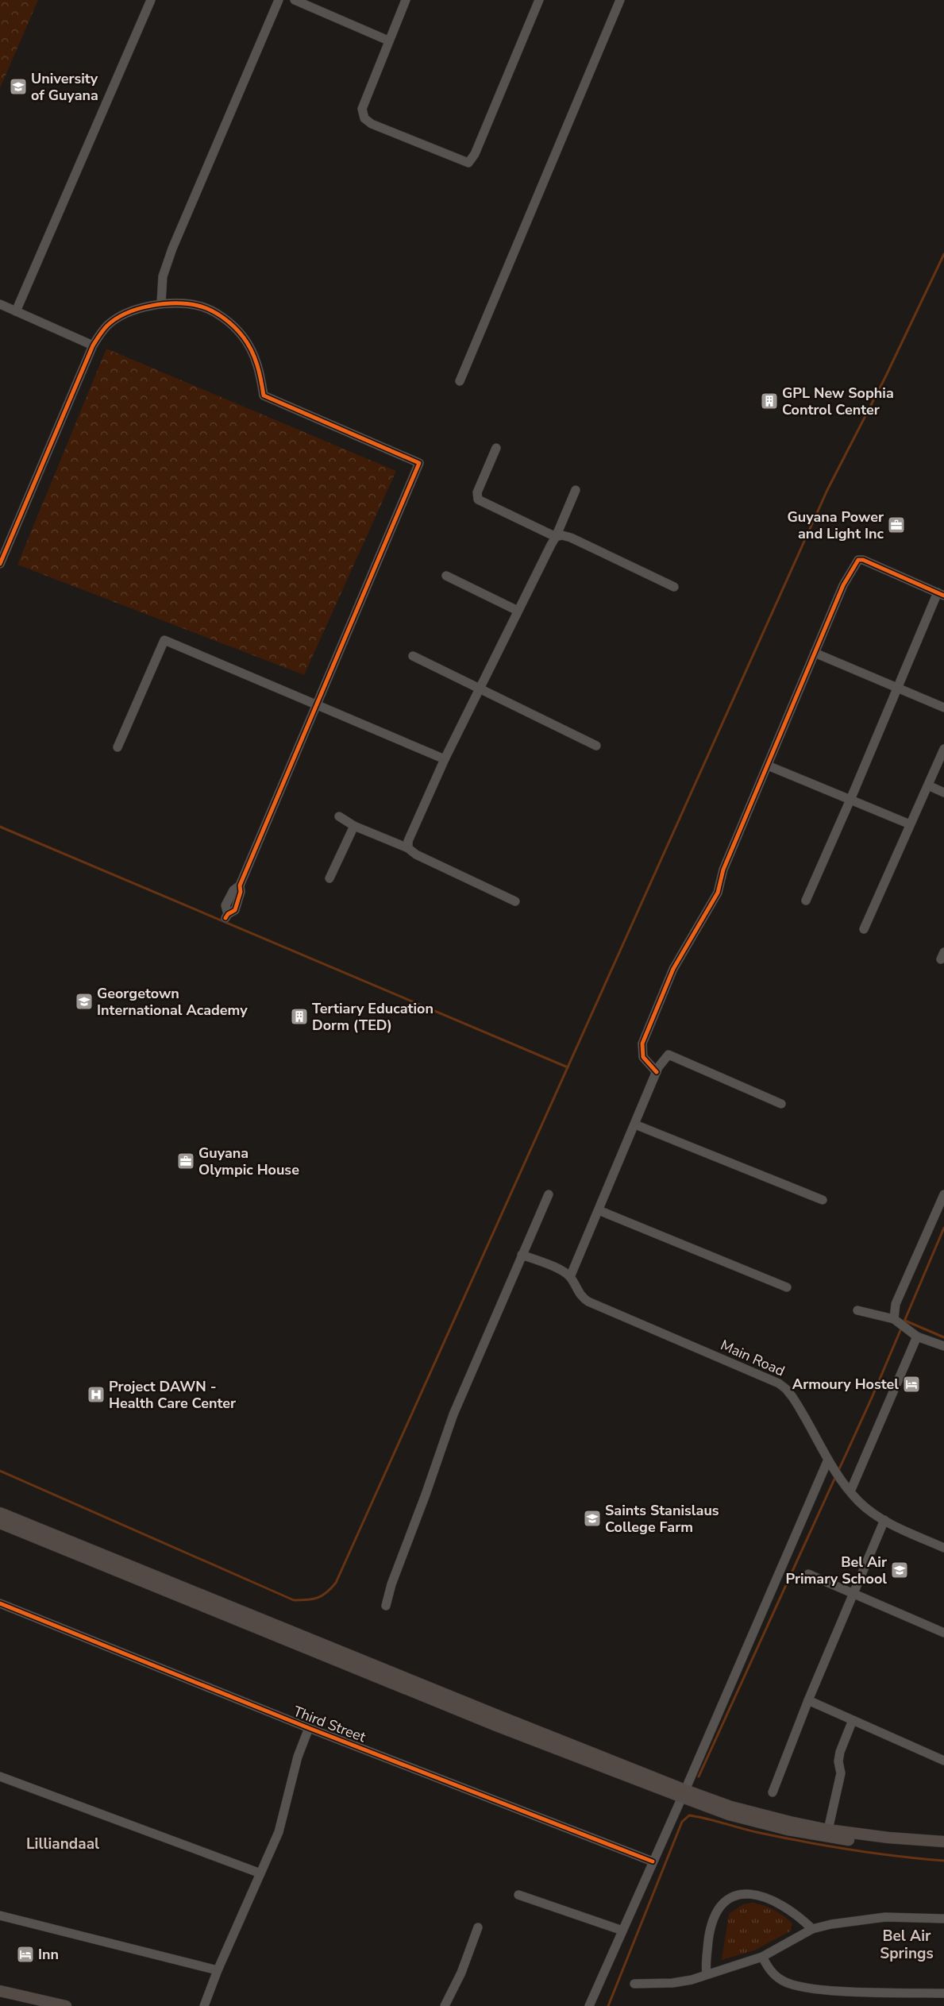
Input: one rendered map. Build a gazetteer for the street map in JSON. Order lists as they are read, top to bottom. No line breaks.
{"streets":{"street":["Main Road","Third Street"]},"districts":["Lilliandaal","Bel Air Springs"],"places":{"school or university":["University of Guyana","Georgetown International Academy","Saints Stanislaus College Farm","Bel Air Primary School"],"building":["GPL New Sophia Control Center","Tertiary Education Dorm (TED)"],"office":["Guyana Power and Light Inc","Guyana Olympic House"],"hotel":["Armoury Hostel","Inn"],"hospital":["Project DAWN - Health Care Center"]}}
